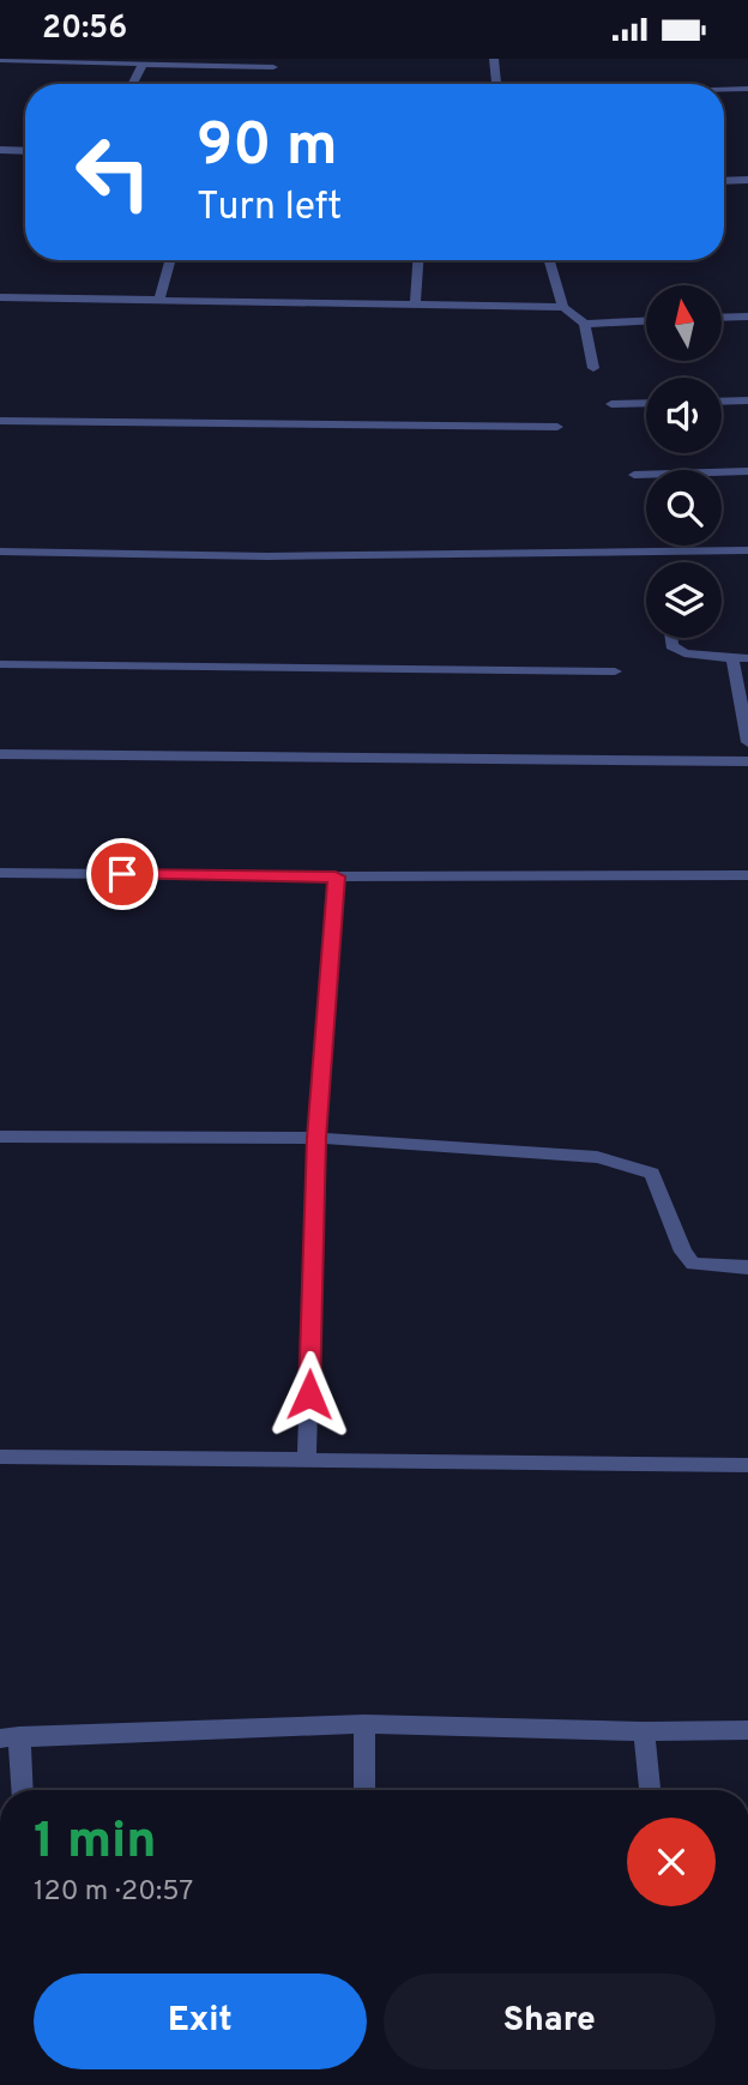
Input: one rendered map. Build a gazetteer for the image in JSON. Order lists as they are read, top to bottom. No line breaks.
{"north":"top","page":{"status":"20:56","turn":["90 m","Turn left"],"heading":["1 min","120 m · 20:57"],"buttons":["Exit","Share"]}}
